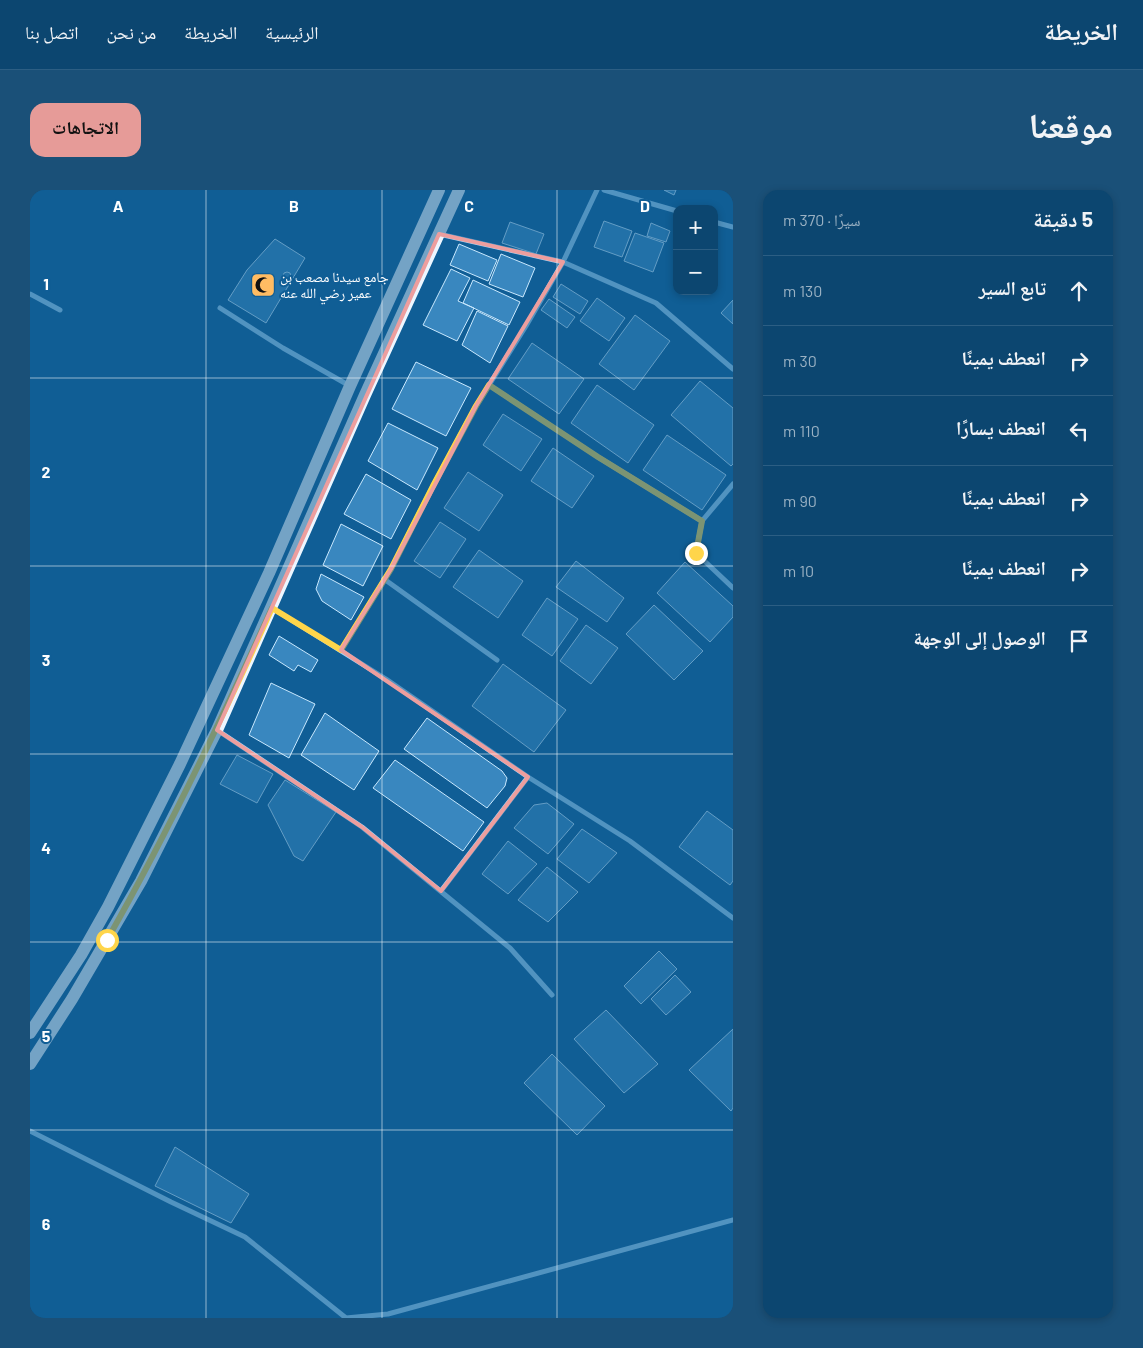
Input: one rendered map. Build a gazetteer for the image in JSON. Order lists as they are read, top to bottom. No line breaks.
{"places":{"mosque":["جامع سيدنا مصعب بن عمير رضي الله عنه"]},"page":{"header":"الخريطة","nav":["الرئيسية","الخريطة","من نحن","اتصل بنا"],"title":"موقعنا","buttons":"الاتجاهات","heading":["5 دقيقة","سيرًا · 370 m"],"map_buttons":["+","−"],"list":[["تابع السير","130 m"],["انعطف يمينًا","30 m"],["انعطف يسارًا","110 m"],["انعطف يمينًا","90 m"],["انعطف يمينًا","10 m"],"الوصول إلى الوجهة"]},"grid":{"columns":["A","B","C","D"],"rows":["1","2","3","4","5","6"]}}
